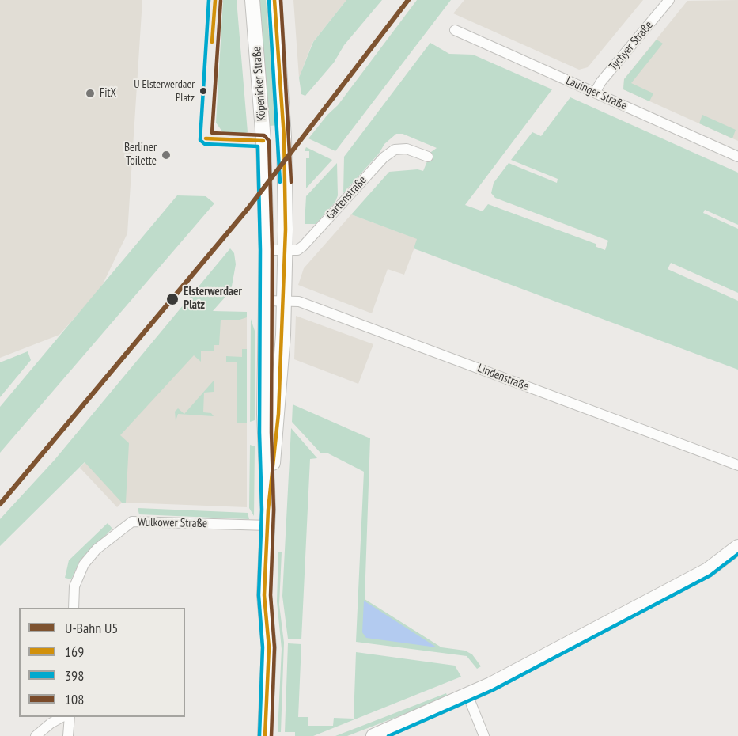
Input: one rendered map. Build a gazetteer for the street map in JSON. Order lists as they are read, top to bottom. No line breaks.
{"streets":{"main road":["Köpenicker Straße"],"street":["Tychyer Straße","Lauinger Straße","Gartenstraße","Lindenstraße","Wulkower Straße"]},"crossings":[["Tychyer Straße","Lauinger Straße"],["Köpenicker Straße","Gartenstraße"],["Köpenicker Straße","Lindenstraße"],["Köpenicker Straße","Wulkower Straße"]],"places":["U Elsterwerdaer Platz","FitX","Berliner Toilette","Elsterwerdaer Platz"],"lines":["metro line U5","transit line 169","transit line 398","transit line 108"],"legend":["U-Bahn U5","169","398","108"]}
